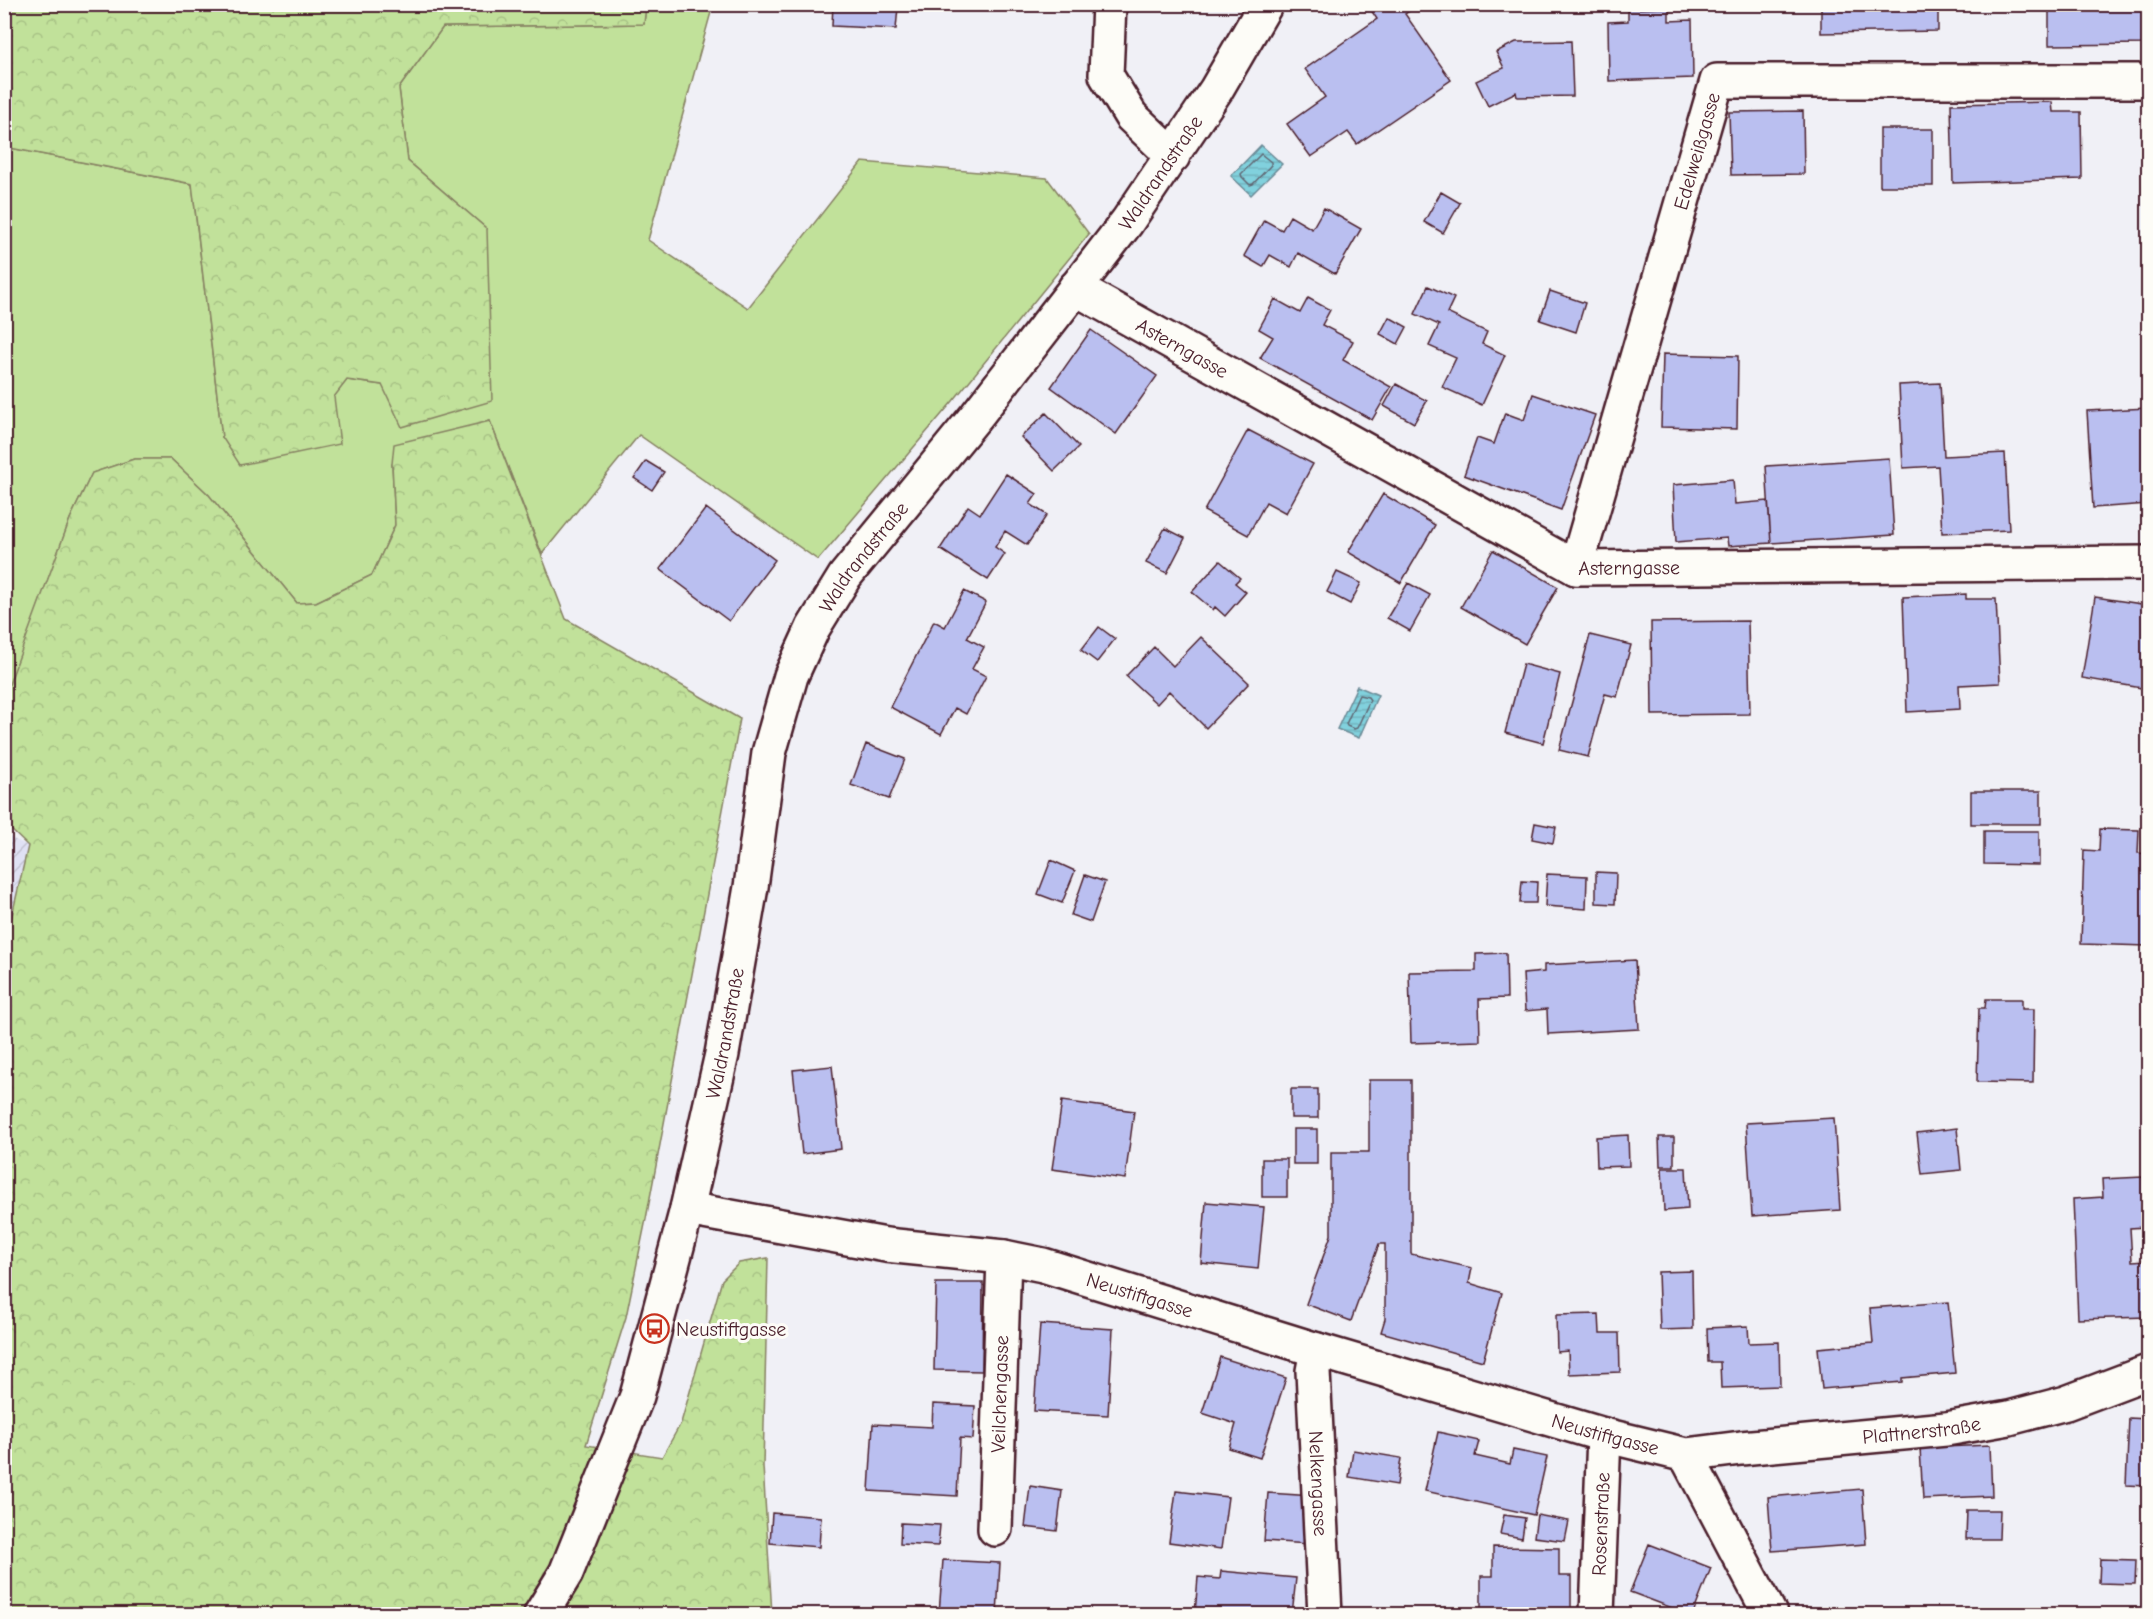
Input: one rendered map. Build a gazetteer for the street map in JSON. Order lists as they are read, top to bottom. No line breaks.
{"streets":{"street":["Edelweißgasse","Waldrandstraße","Asterngasse","Neustiftgasse","Veilchengasse","Plattnerstraße","Nelkengasse","Rosenstraße"]},"crossings":[["Edelweißgasse","Asterngasse"],["Waldrandstraße","Asterngasse"],["Waldrandstraße","Neustiftgasse"],["Neustiftgasse","Veilchengasse"],["Neustiftgasse","Plattnerstraße"],["Neustiftgasse","Nelkengasse"],["Neustiftgasse","Rosenstraße"]],"places":{"bus stop":["Neustiftgasse"]}}
